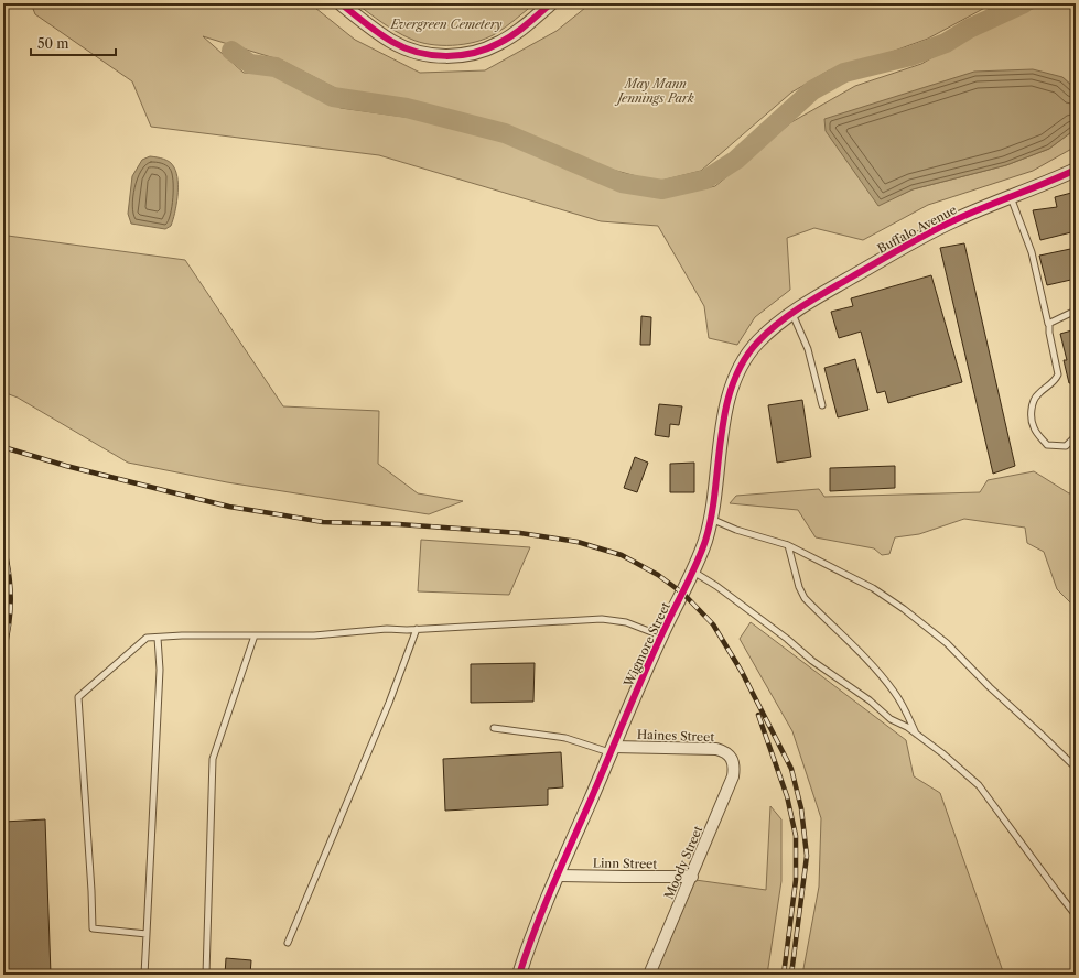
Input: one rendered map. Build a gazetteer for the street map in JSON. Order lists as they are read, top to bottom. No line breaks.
{"streets":{"street":["Buffalo Avenue","Wigmore Street","Haines Street","Moody Street","Linn Street"]},"crossings":[["Buffalo Avenue","Wigmore Street"],["Wigmore Street","Haines Street"],["Wigmore Street","Linn Street"],["Haines Street","Moody Street"],["Moody Street","Linn Street"]],"parks":["Evergreen Cemetery","May Mann Jennings Park"],"scale_bar":"50 m"}
